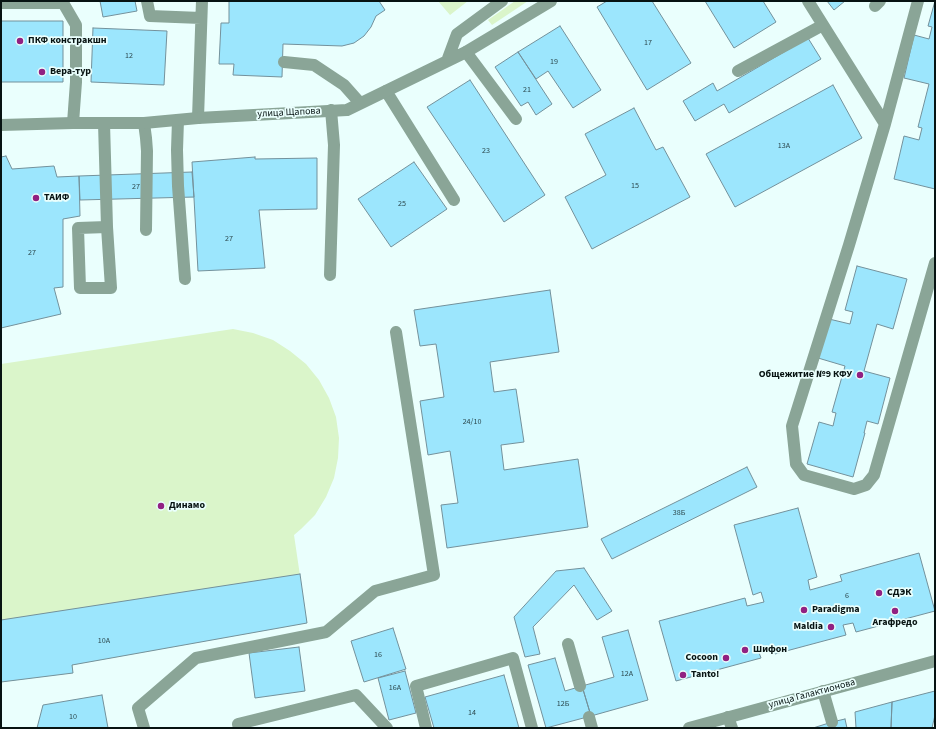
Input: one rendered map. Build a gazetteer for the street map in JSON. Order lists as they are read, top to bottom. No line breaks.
{"streets":{"street":["улица Щапова","улица Галактионова"]},"places":["ПКФ констракшн","Вера-тур","ТАИФ","Общежитие №9 КФУ","Динамо","СДЭК","Paradigma","Агафредо","Maldia","Шифон","Cocoon","Tanto!"],"house_numbers":["17","12","19","21","13А","23","15","27","25","27","27","24/10","38Б","6","10А","16","12А","16А","12Б","14","10"]}
